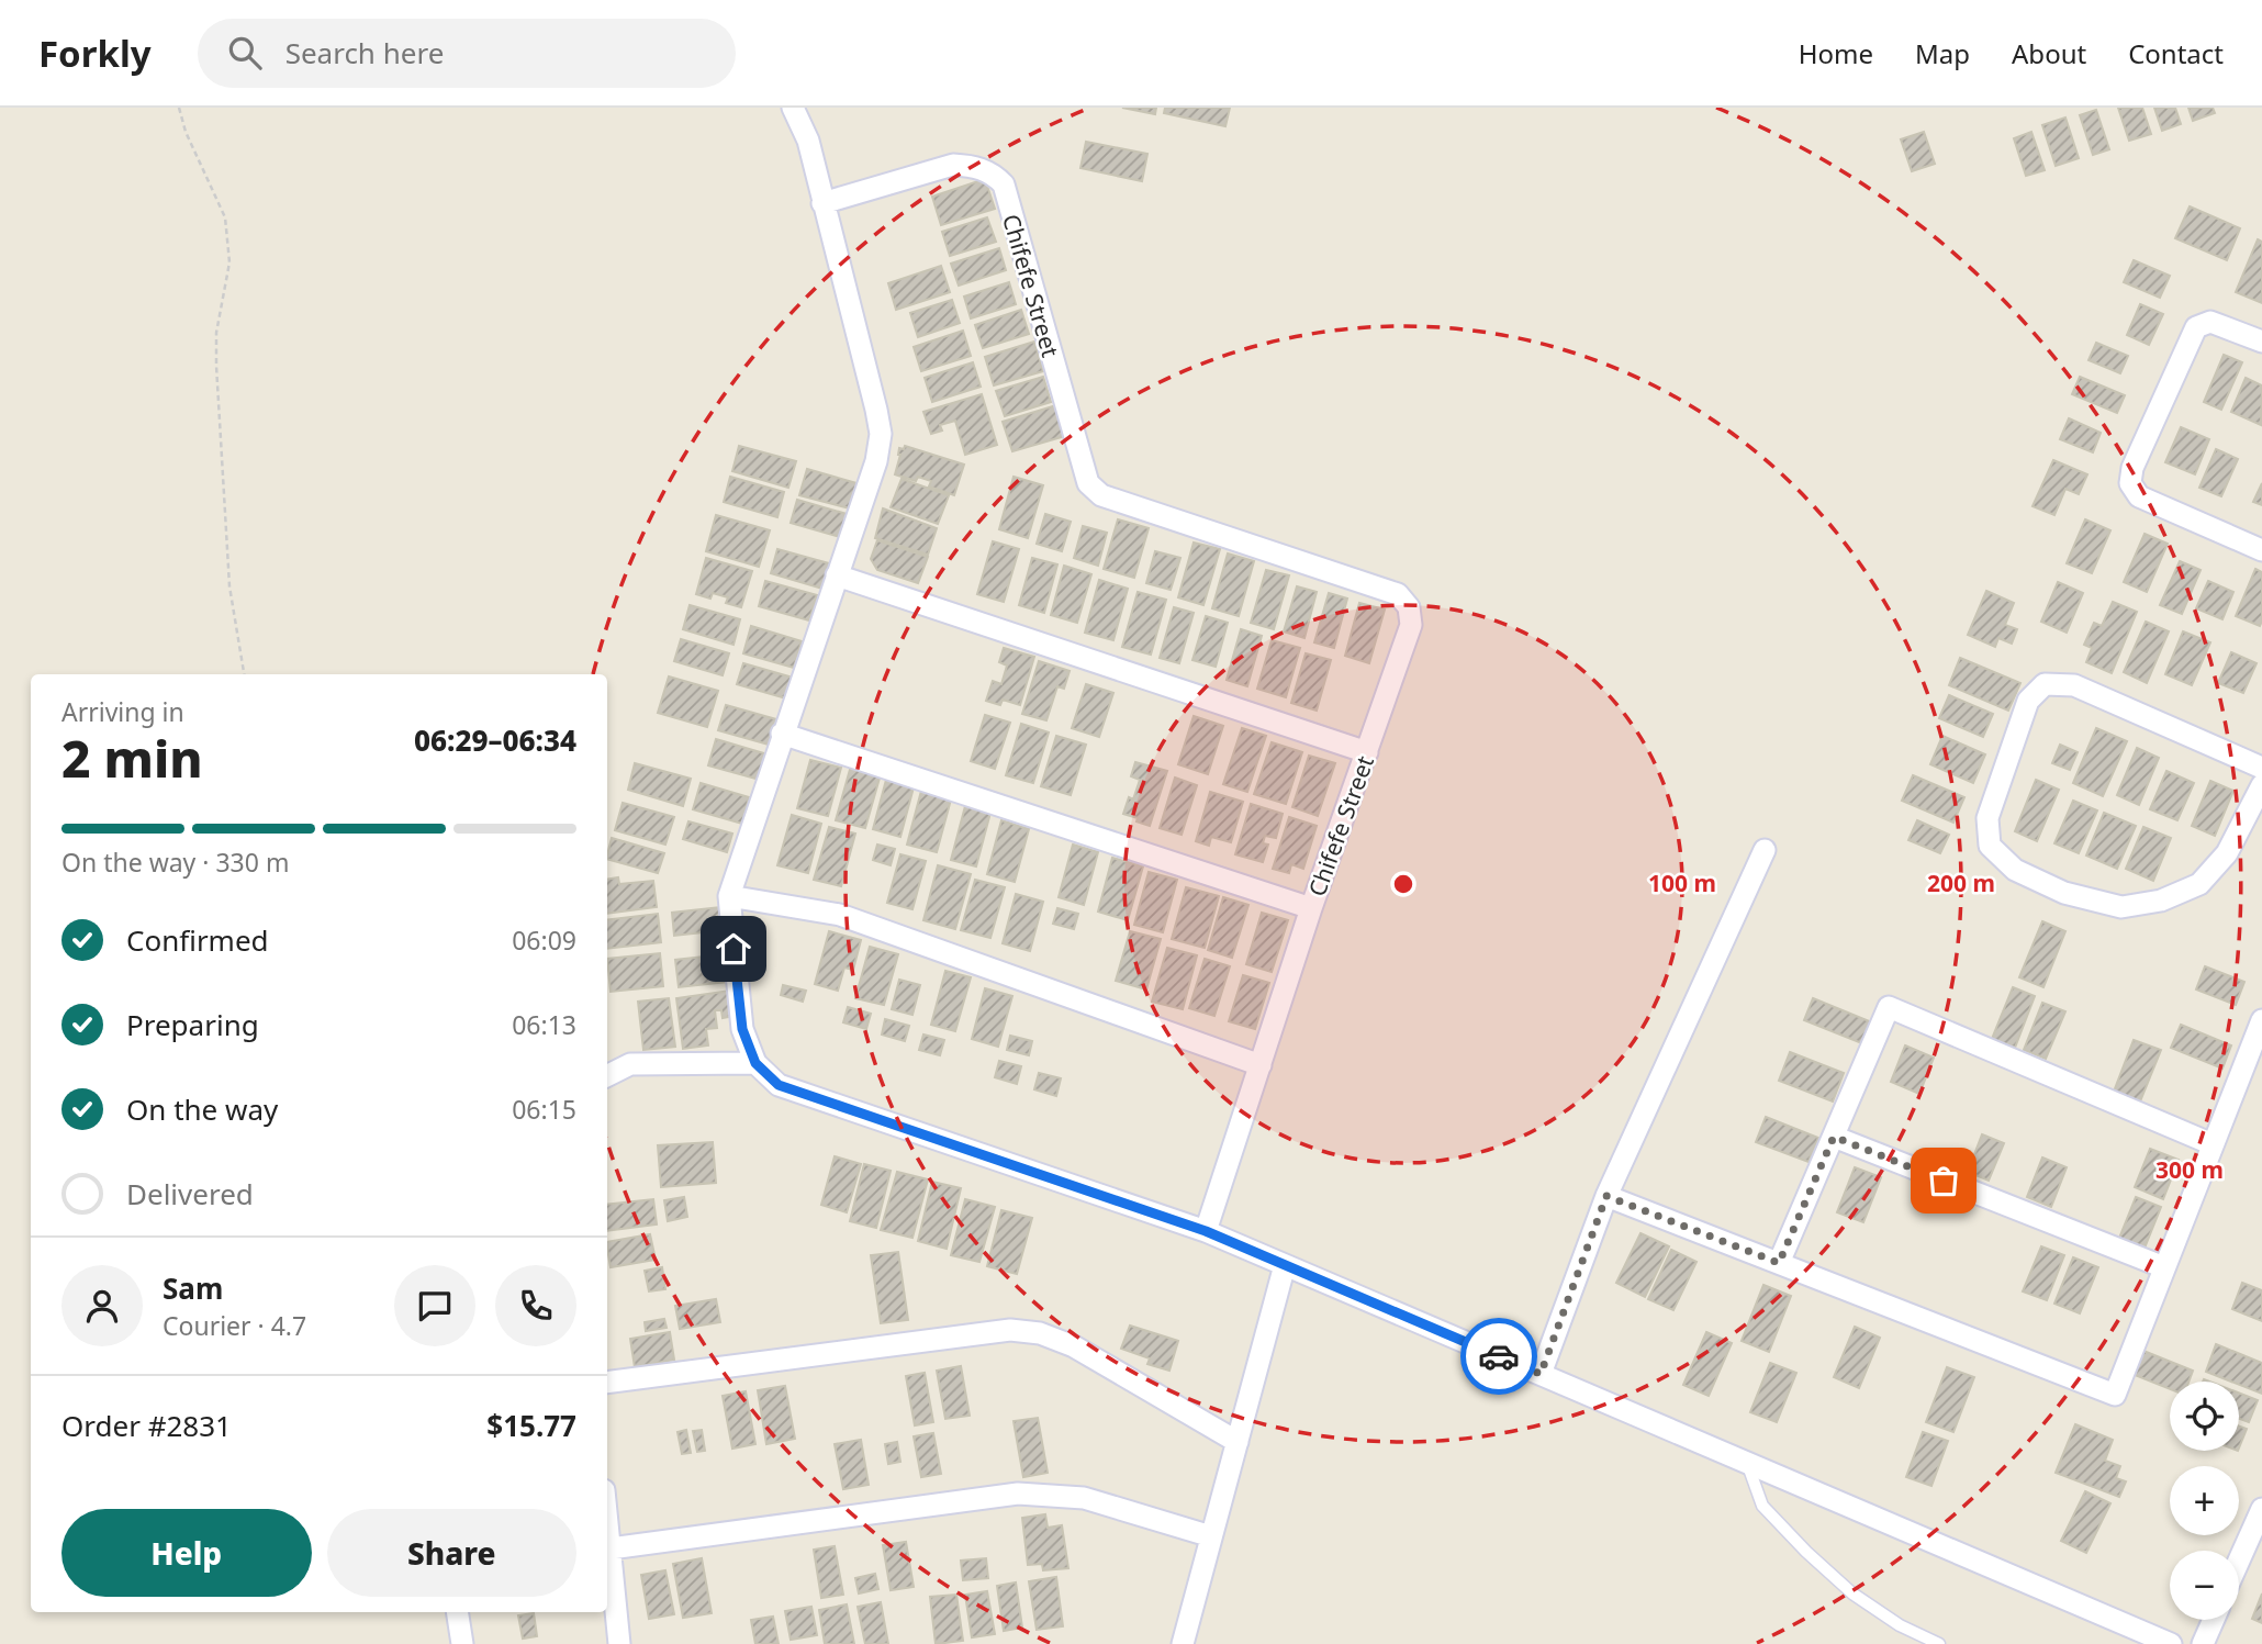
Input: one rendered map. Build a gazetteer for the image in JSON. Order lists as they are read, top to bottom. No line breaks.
{"streets":{"street":["Chifefe Street"]},"page":{"header":"Forkly","search":"Search here","nav":["Home","Map","About","Contact"],"heading":["2 min","Arriving in","06:29–06:34"],"panel":["Sam","Courier · 4.7","Order #2831","$15.77"],"bar":"On the way · 330 m","list":[["Confirmed","06:09"],["Preparing","06:13"],["On the way","06:15"],"Delivered"],"map_buttons":["+","−"],"buttons":["Help","Share"]},"rings":["100 m","200 m","300 m"]}
